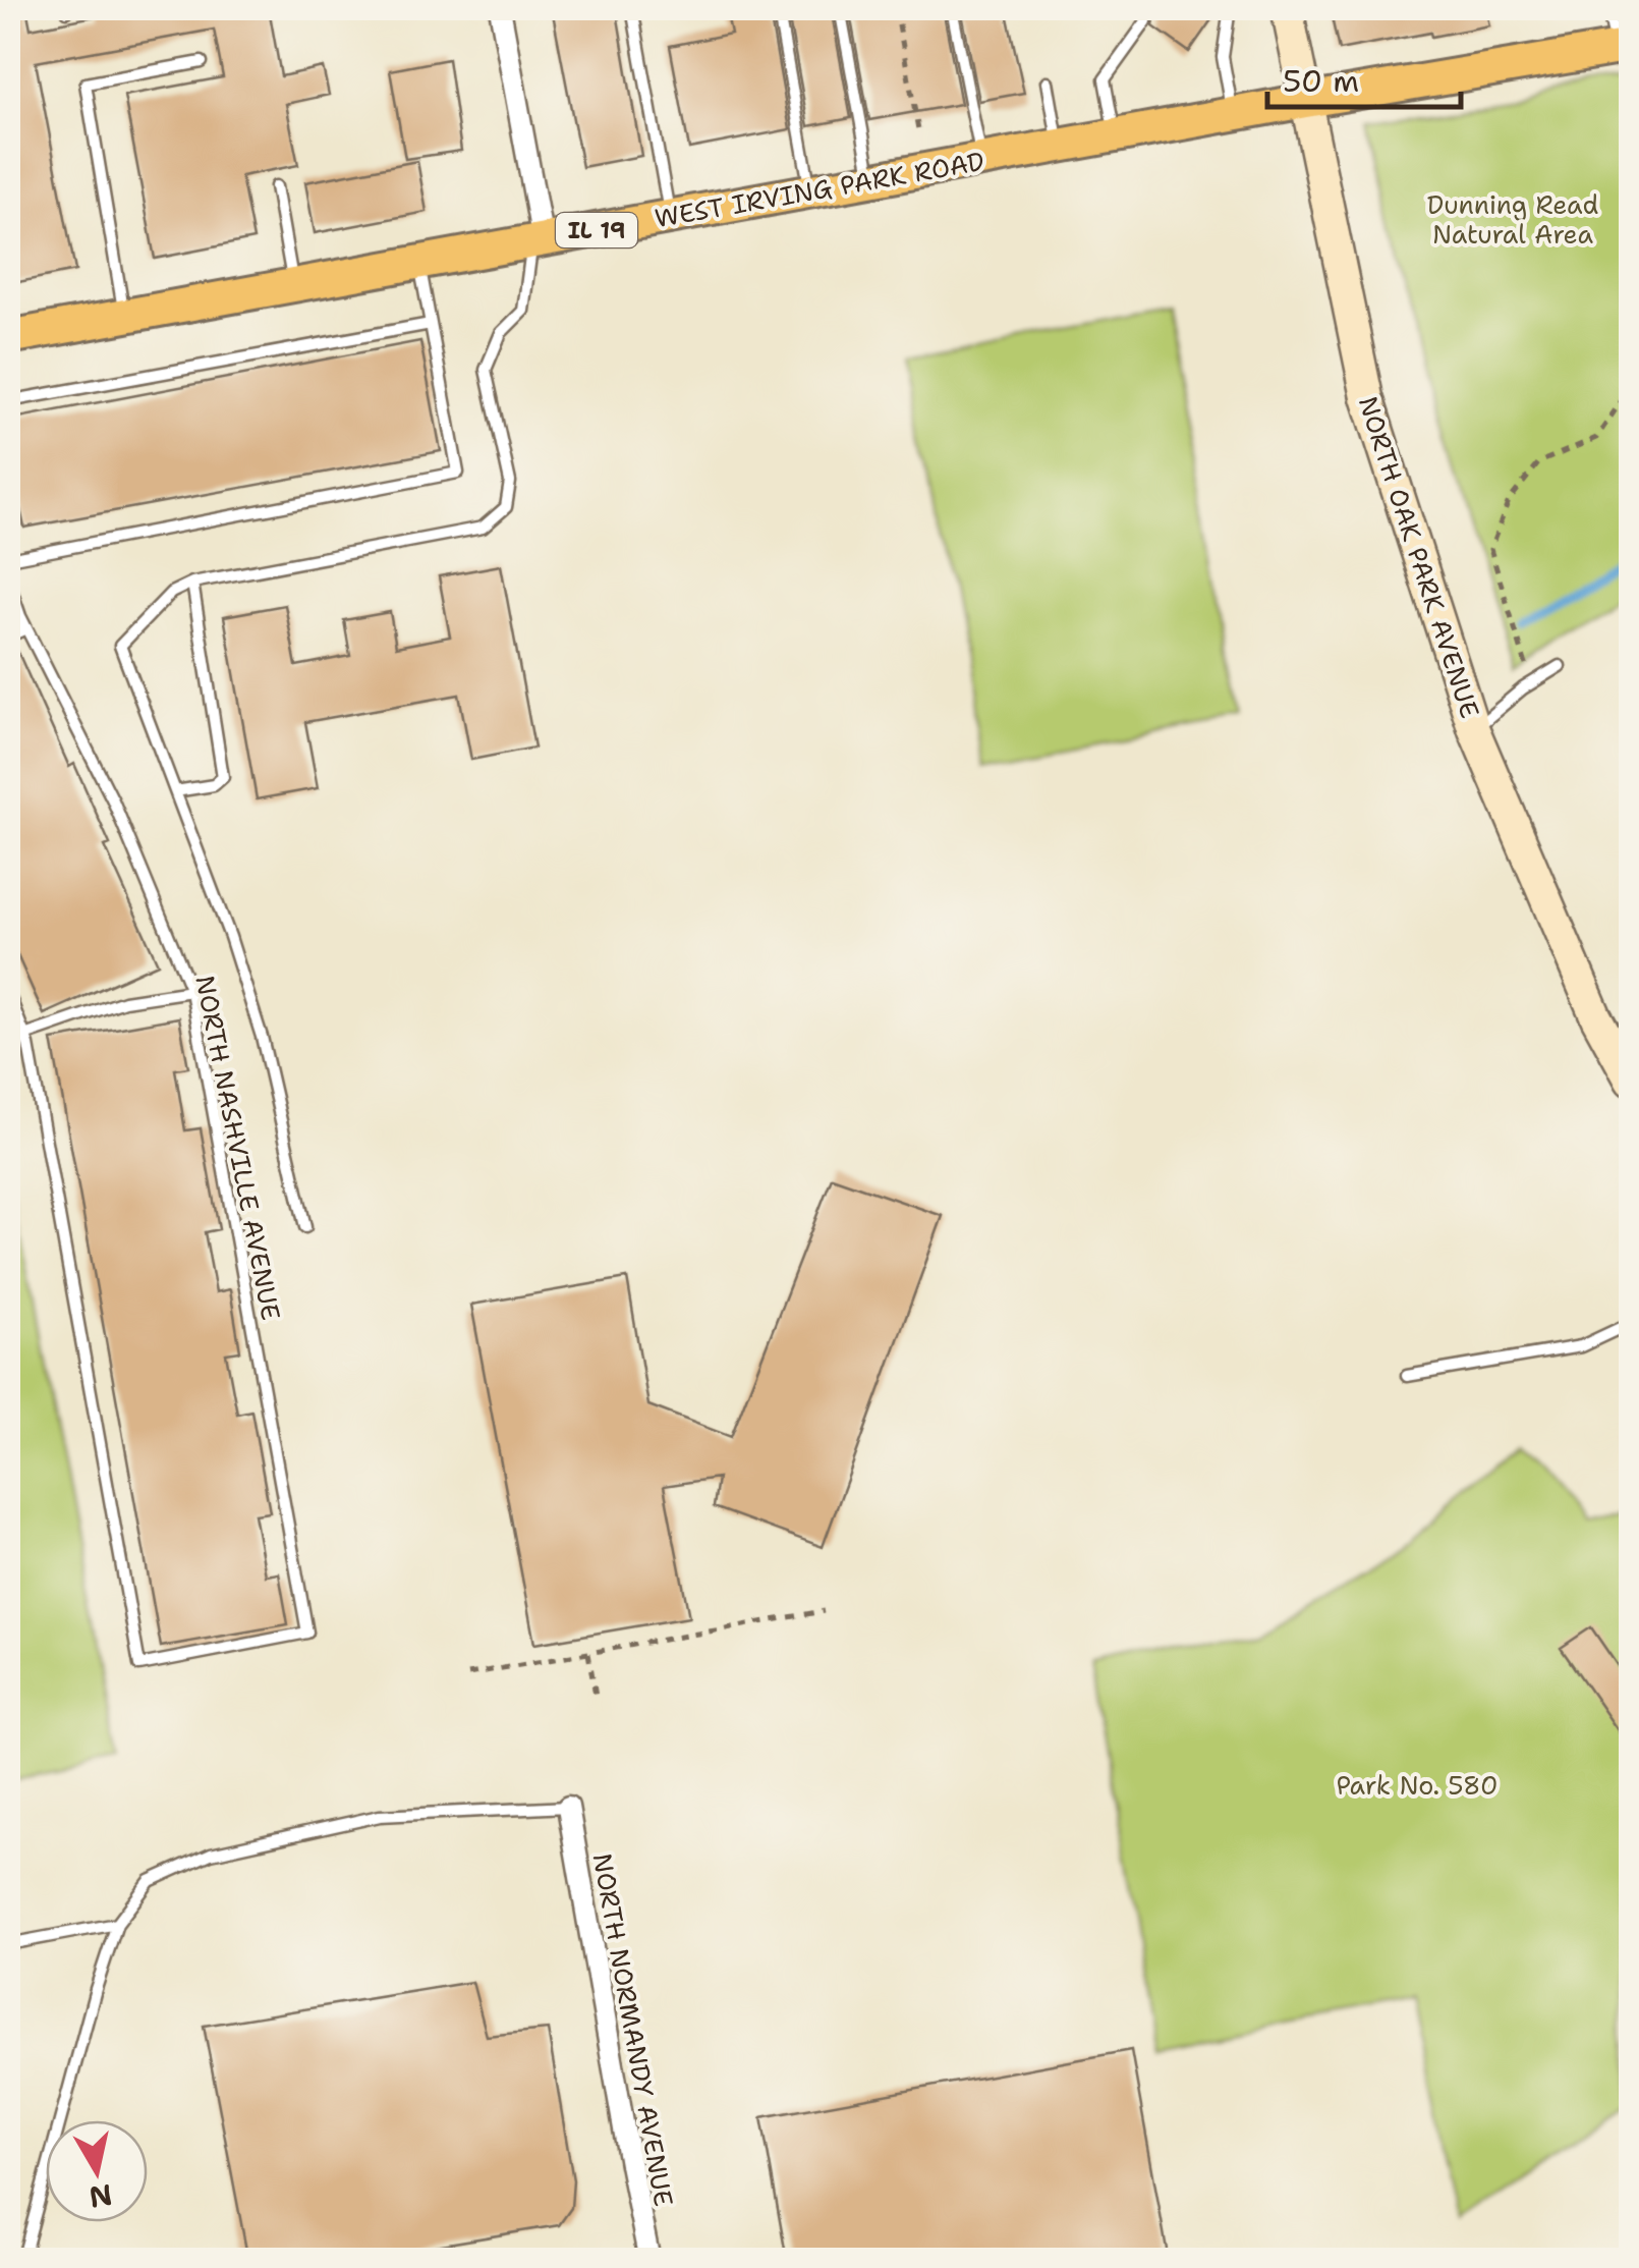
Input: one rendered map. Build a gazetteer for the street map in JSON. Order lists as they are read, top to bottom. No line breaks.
{"streets":{"main road":["WEST IRVING PARK ROAD","IL 19"],"street":["NORTH OAK PARK AVENUE","NORTH NORMANDY AVENUE"],"lane":["NORTH NASHVILLE AVENUE"]},"crossings":[["WEST IRVING PARK ROAD","NORTH OAK PARK AVENUE"]],"parks":["Dunning Read Natural Area","Park No. 580"],"scale_bar":"50 m","north":"bottom"}
